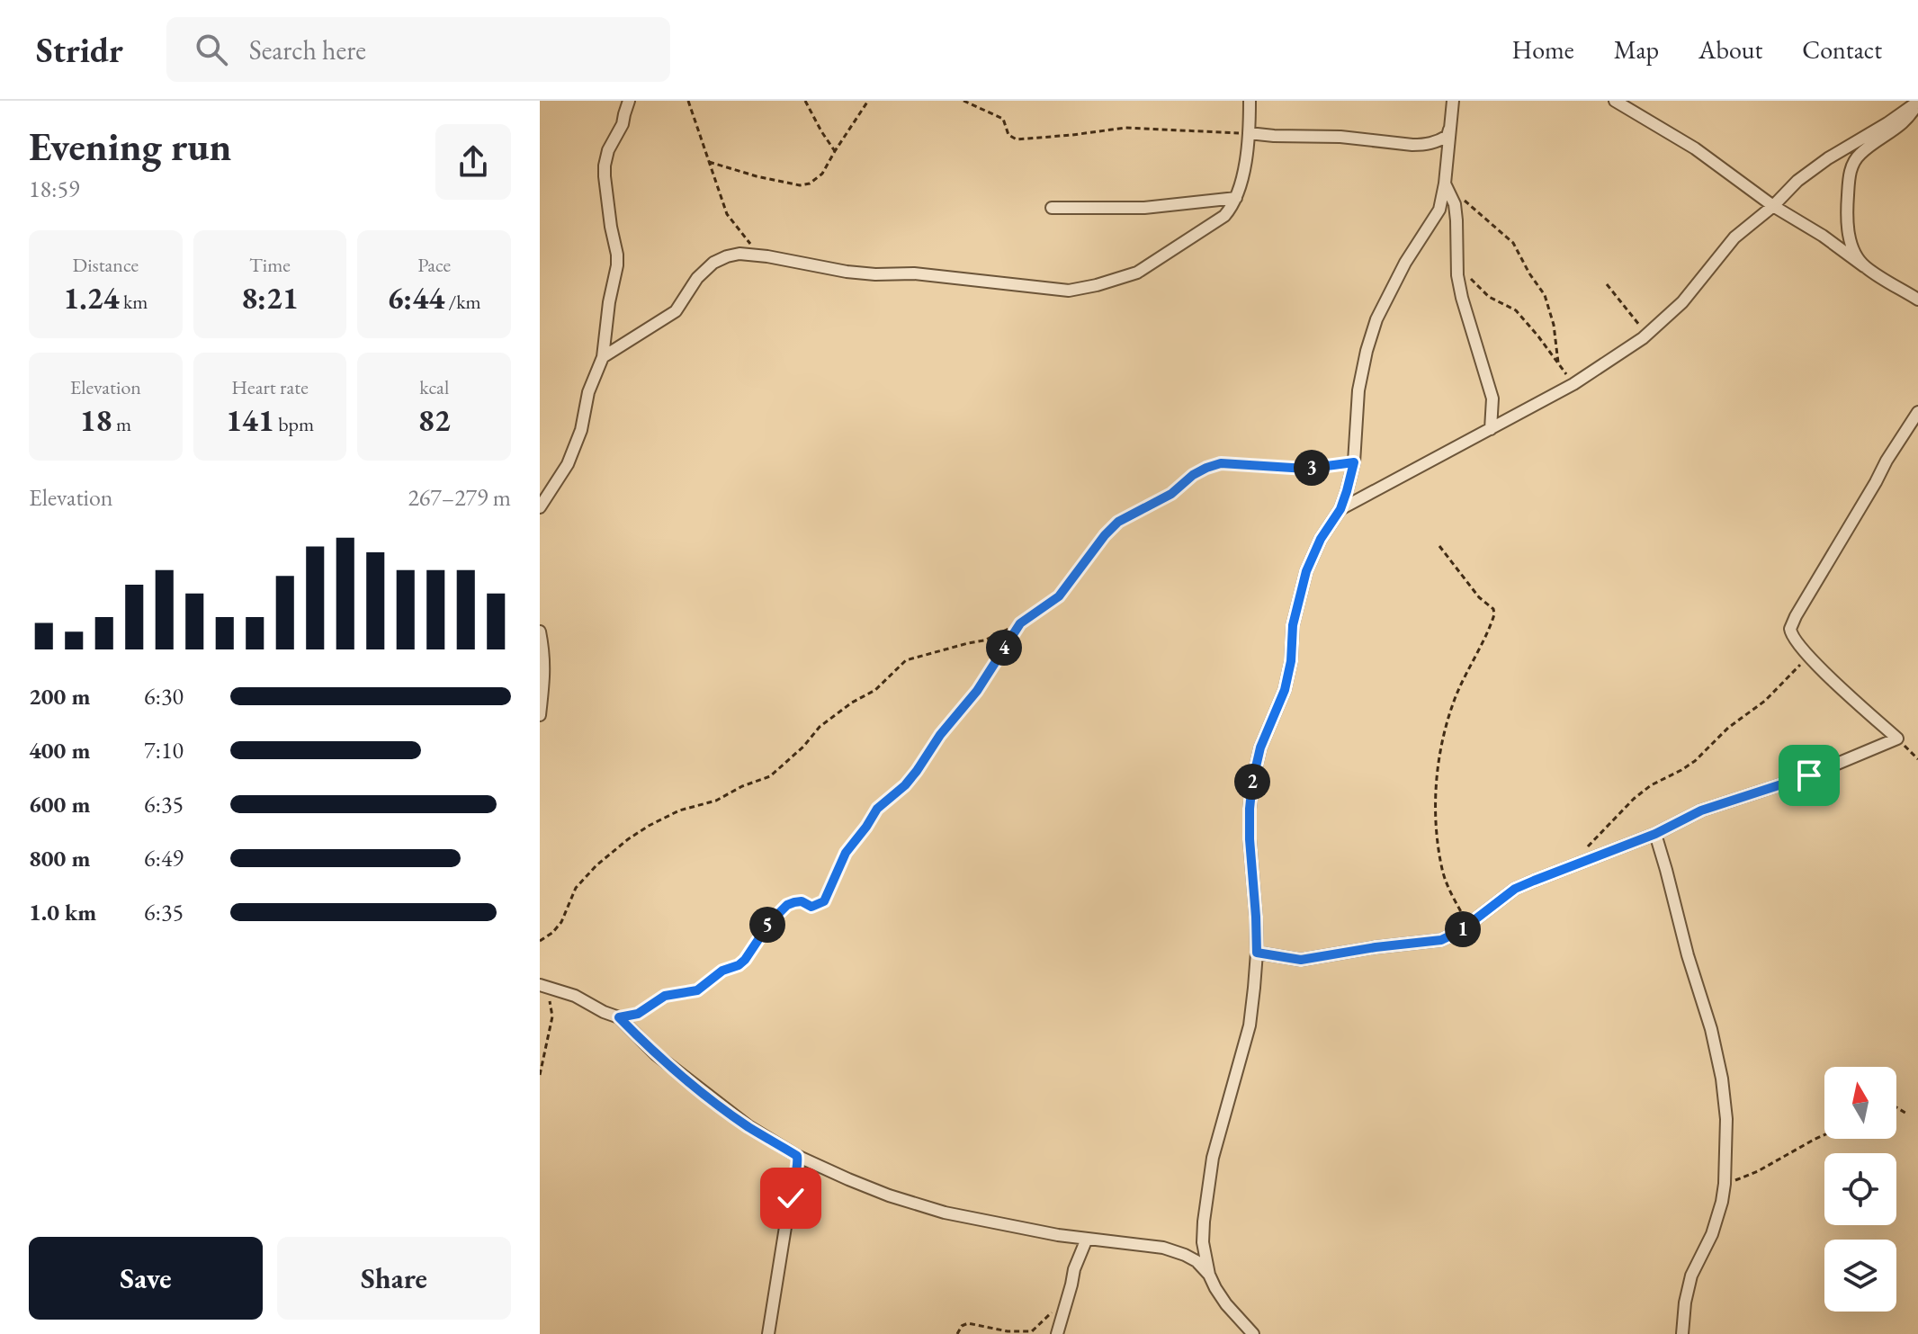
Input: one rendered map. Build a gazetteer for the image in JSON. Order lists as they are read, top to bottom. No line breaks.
{"north":"top","page":{"header":"Stridr","search":"Search here","nav":["Home","Map","About","Contact"],"heading":["Evening run","18:59"],"stats":[["Distance","1.24 km"],["Time","8:21"],["Pace","6:44 /km"],["Elevation","18 m"],["Heart rate","141 bpm"],["kcal","82"]],"pins":["3","4","2","5","1"],"chart":["Elevation","267–279 m"],"list":[{"name":"200 m","note":"6:30"},{"name":"400 m","note":"7:10"},{"name":"600 m","note":"6:35"},{"name":"800 m","note":"6:49"},{"name":"1.0 km","note":"6:35"}],"buttons":["Save","Share"]}}
